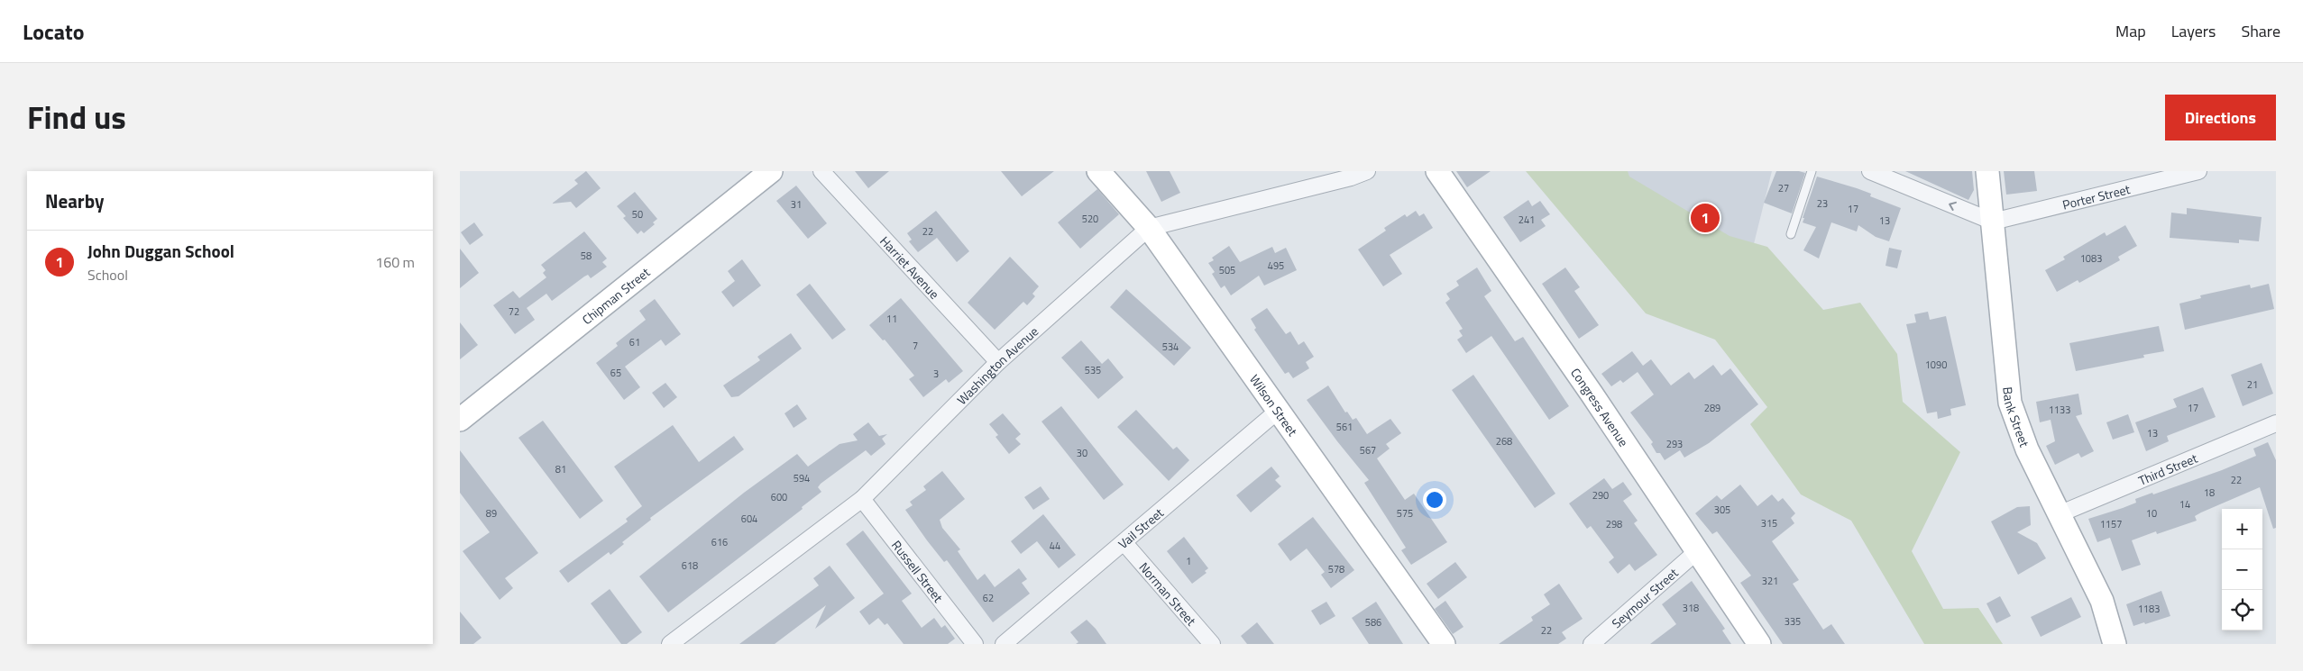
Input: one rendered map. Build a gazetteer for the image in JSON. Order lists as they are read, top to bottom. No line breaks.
{"streets":{"street":["Porter Street","Harriet Avenue","Chipman Street","Washington Avenue","Wilson Street","Congress Avenue","Bank Street","Third Street","Vail Street","Russell Street","Norman Street","Seymour Street"]},"crossings":[["Porter Street","Bank Street"],["Harriet Avenue","Washington Avenue"],["Washington Avenue","Wilson Street"],["Washington Avenue","Russell Street"],["Wilson Street","Vail Street"],["Congress Avenue","Seymour Street"],["Bank Street","Third Street"],["Vail Street","Norman Street"]],"house_numbers":["27","23","31","17","50","520","241","13","22","58","1083","495","505","72","11","61","7","534","1090","535","65","3","21","289","17","1133","561","13","268","293","567","30","81","594","22","18","290","600","14","305","89","575","10","604","315","298","1157","616","44","1","618","578","321","62","318","1183","335","586","22"],"page":{"header":"Locato","nav":["Map","Layers","Share"],"title":"Find us","buttons":"Directions","heading":"Nearby","pins":"1","list":[{"mark":"1","name":"John Duggan School","note":"School","value":"160 m"}],"map_buttons":["+","−"]}}
